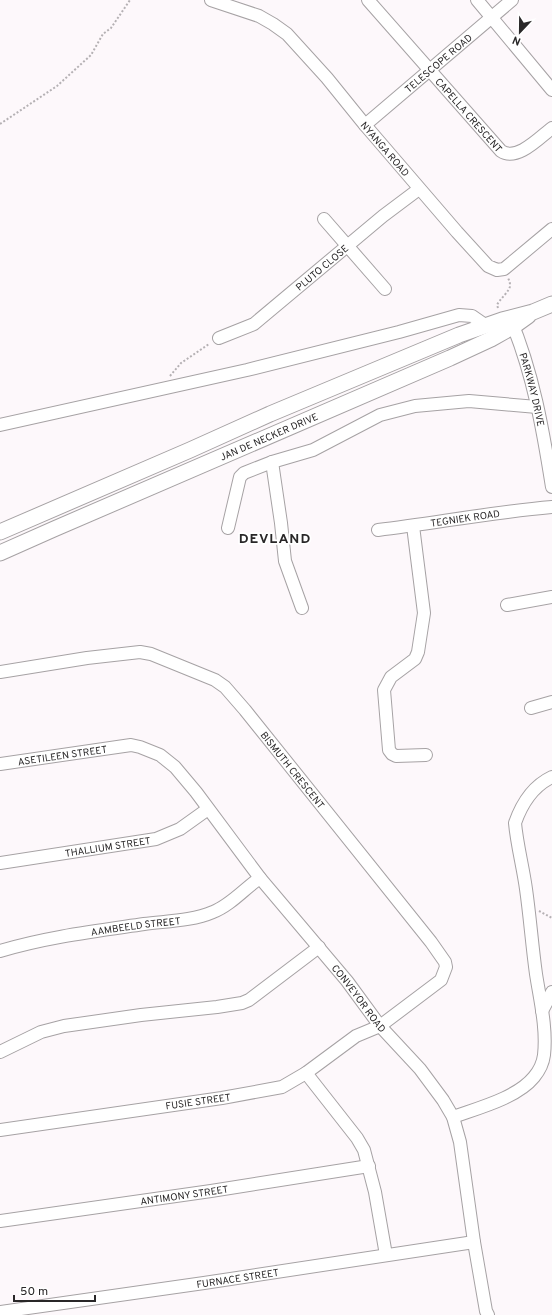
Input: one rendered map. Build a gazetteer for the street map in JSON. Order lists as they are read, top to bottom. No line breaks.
{"streets":{"main road":["JAN DE NECKER DRIVE"],"street":["TELESCOPE ROAD","CAPELLA CRESCENT","NYANGA ROAD","PLUTO CLOSE","PARKWAY DRIVE","TEGNIEK ROAD","ASETILEEN STREET","BISMUTH CRESCENT","THALLIUM STREET","AAMBEELD STREET","CONVEYOR ROAD","FUSIE STREET","ANTIMONY STREET","FURNACE STREET"]},"crossings":[["TELESCOPE ROAD","CAPELLA CRESCENT"],["TELESCOPE ROAD","NYANGA ROAD"],["NYANGA ROAD","PLUTO CLOSE"],["PARKWAY DRIVE","JAN DE NECKER DRIVE"],["ASETILEEN STREET","CONVEYOR ROAD"],["BISMUTH CRESCENT","CONVEYOR ROAD"],["BISMUTH CRESCENT","FUSIE STREET"],["THALLIUM STREET","CONVEYOR ROAD"],["AAMBEELD STREET","CONVEYOR ROAD"],["CONVEYOR ROAD","FUSIE STREET"],["CONVEYOR ROAD","FURNACE STREET"]],"districts":["DEVLAND"],"scale_bar":"50 m","north":"bottom"}
